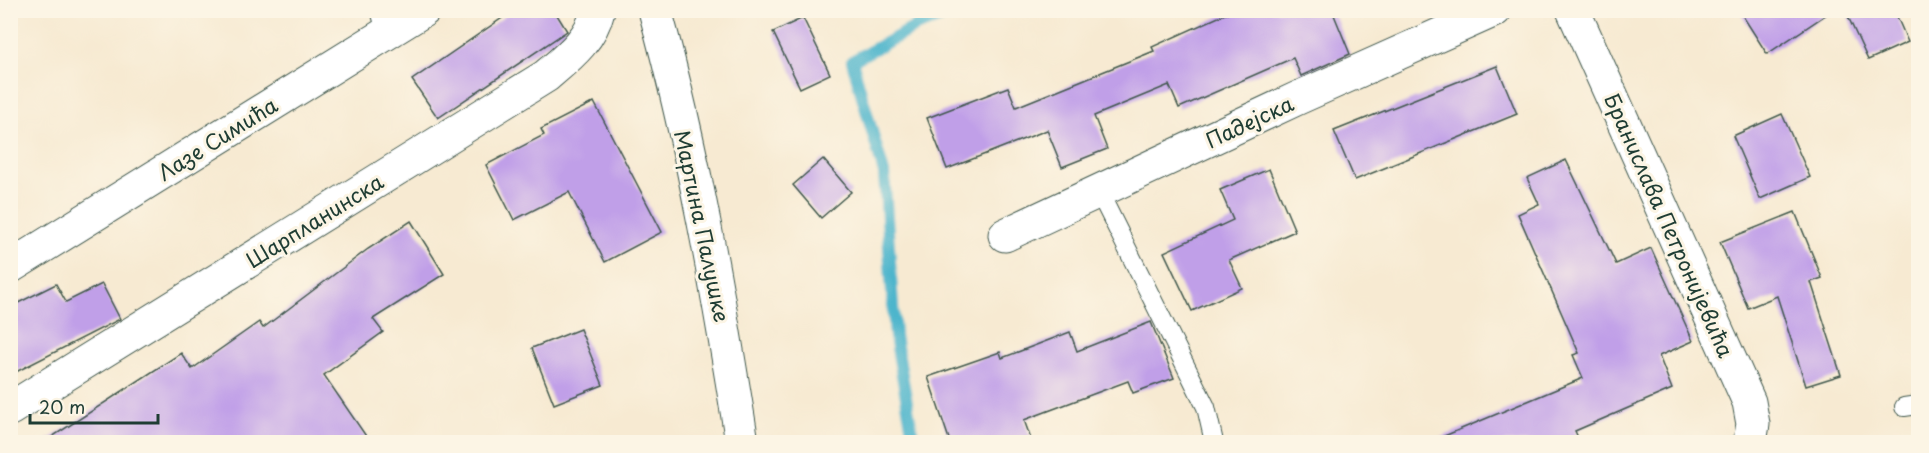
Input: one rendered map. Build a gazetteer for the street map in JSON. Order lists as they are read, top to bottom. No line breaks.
{"streets":{"street":["Падејска","Лазе Симића","Шарпланинска","Бранислава Петронијевића","Мартина Палушке"]},"scale_bar":"20 m"}
